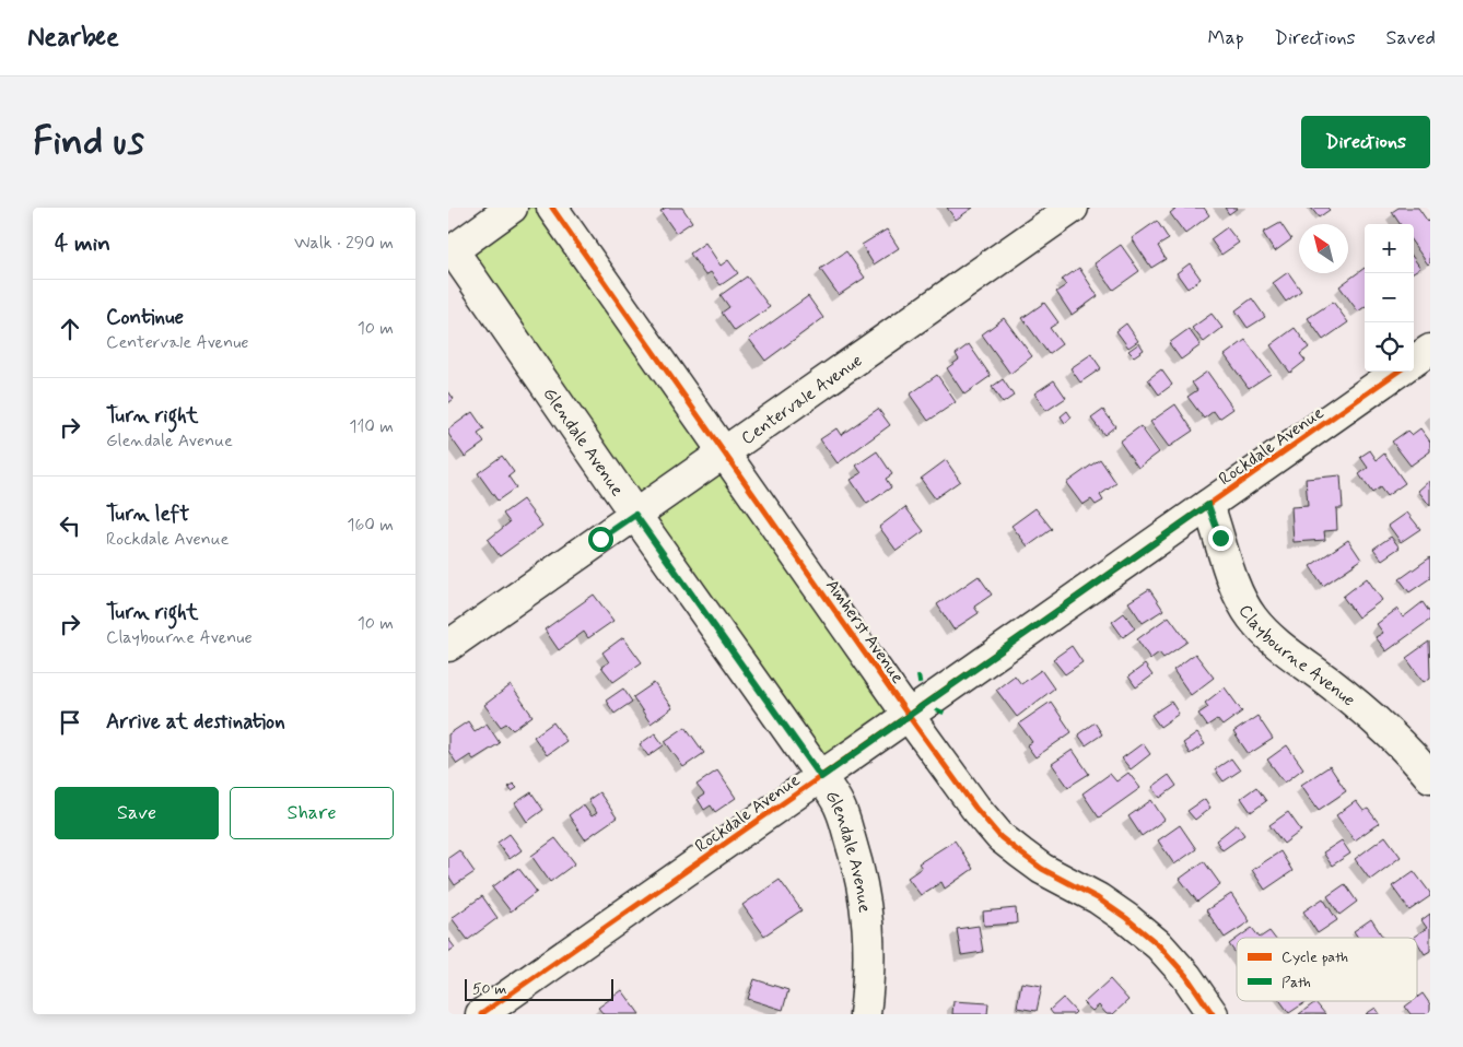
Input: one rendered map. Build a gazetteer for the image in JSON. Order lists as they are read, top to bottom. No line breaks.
{"streets":{"street":["Centervale Avenue","Glendale Avenue","Rockdale Avenue","Amherst Avenue","Claybourne Avenue"]},"crossings":[["Centervale Avenue","Glendale Avenue"],["Centervale Avenue","Amherst Avenue"],["Glendale Avenue","Rockdale Avenue"],["Rockdale Avenue","Amherst Avenue"],["Rockdale Avenue","Claybourne Avenue"]],"legend":["Cycle path","Path"],"scale_bar":"50 m","north":"top left","page":{"header":"Nearbee","nav":["Map","Directions","Saved"],"buttons":["Directions",["Save","Share"]],"title":"Find us","heading":["4 min","Walk · 290 m"],"map_buttons":["+","−"],"list":[["Continue","Centervale Avenue","10 m"],["Turn right","Glendale Avenue","110 m"],["Turn left","Rockdale Avenue","160 m"],["Turn right","Claybourne Avenue","10 m"],"Arrive at destination"],"scale":"50 m"}}
